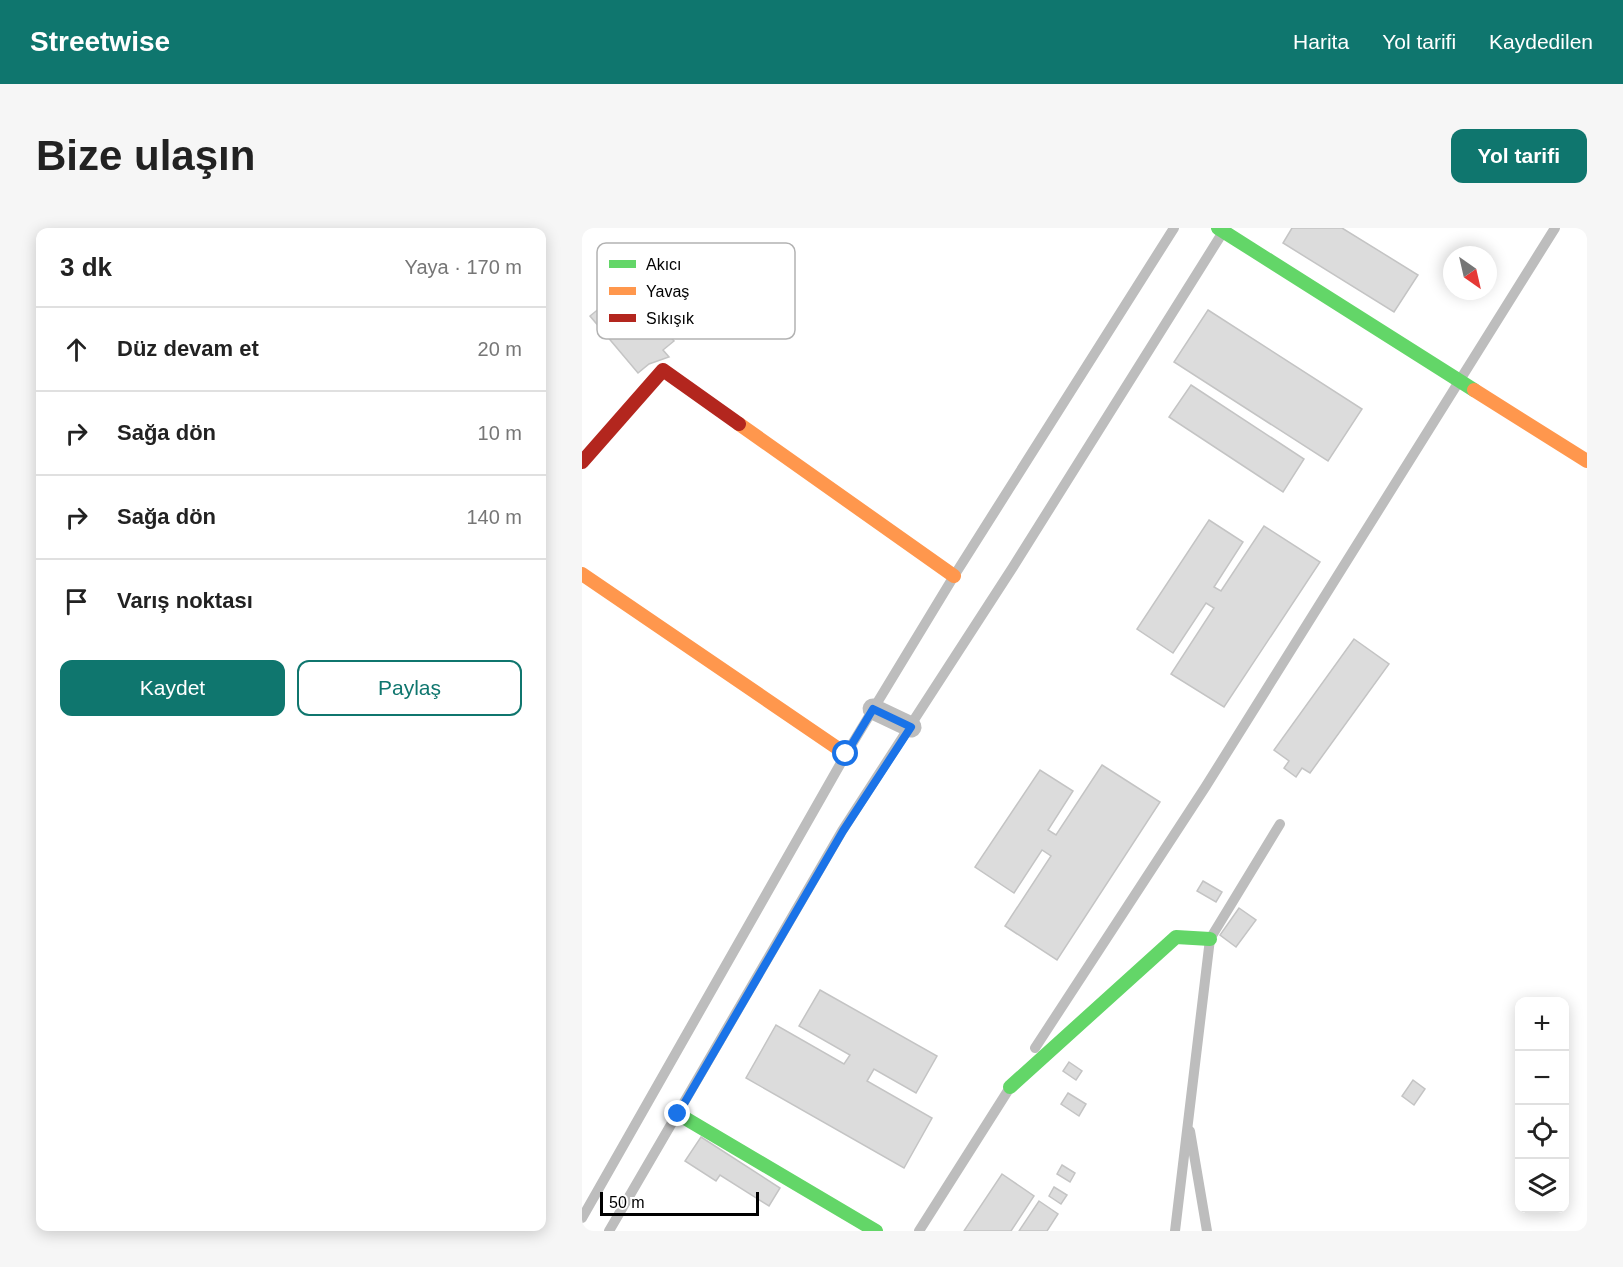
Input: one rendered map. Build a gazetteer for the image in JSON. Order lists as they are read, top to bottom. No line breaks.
{"legend":["Akıcı","Yavaş","Sıkışık"],"scale_bar":"50 m","north":"bottom right","page":{"header":"Streetwise","nav":["Harita","Yol tarifi","Kaydedilen"],"buttons":["Yol tarifi",["Kaydet","Paylaş"]],"title":"Bize ulaşın","heading":["3 dk","Yaya · 170 m"],"list":[["Düz devam et","20 m"],["Sağa dön","10 m"],["Sağa dön","140 m"],"Varış noktası"],"map_buttons":["+","−"],"scale":"50 m"}}
